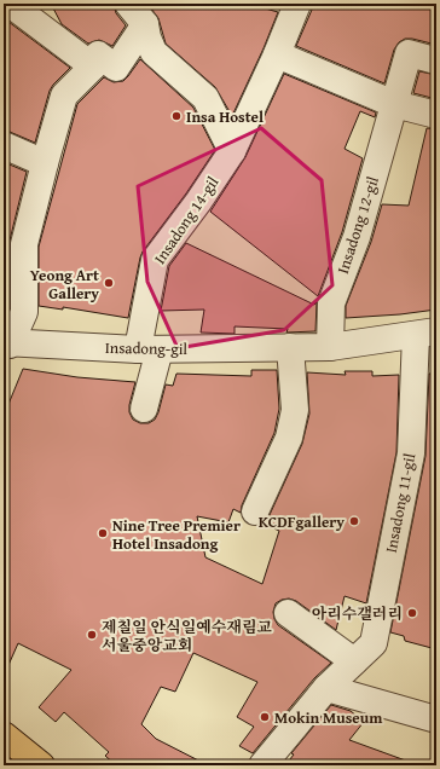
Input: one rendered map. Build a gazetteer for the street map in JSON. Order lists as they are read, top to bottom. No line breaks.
{"streets":{"street":["Insadong 14-gil","Insadong 12-gil","Insadong-gil","Insadong 11-gil"]},"crossings":[["Insadong 14-gil","Insadong-gil"],["Insadong 12-gil","Insadong-gil"],["Insadong-gil","Insadong 11-gil"]],"places":["Insa Hostel","Yeong Art Gallery","KCDFgallery","Nine Tree Premier Hotel Insadong","아리수갤러리","제칠일 안식일예수재림교 서울중앙교회","Mokin Museum"]}
